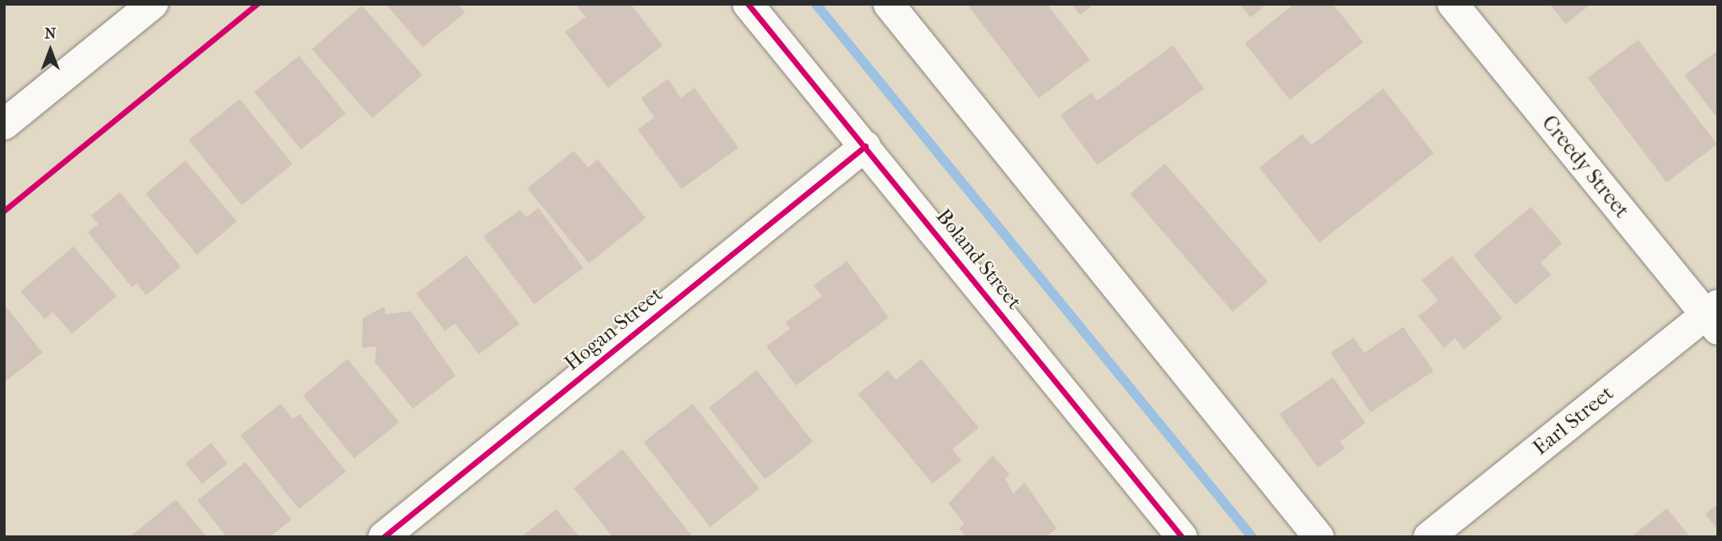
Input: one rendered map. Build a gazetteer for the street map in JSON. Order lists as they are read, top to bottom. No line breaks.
{"streets":{"street":["Creedy Street","Boland Street","Hogan Street","Earl Street"]},"crossings":[["Creedy Street","Earl Street"],["Boland Street","Hogan Street"]],"north":"top"}
